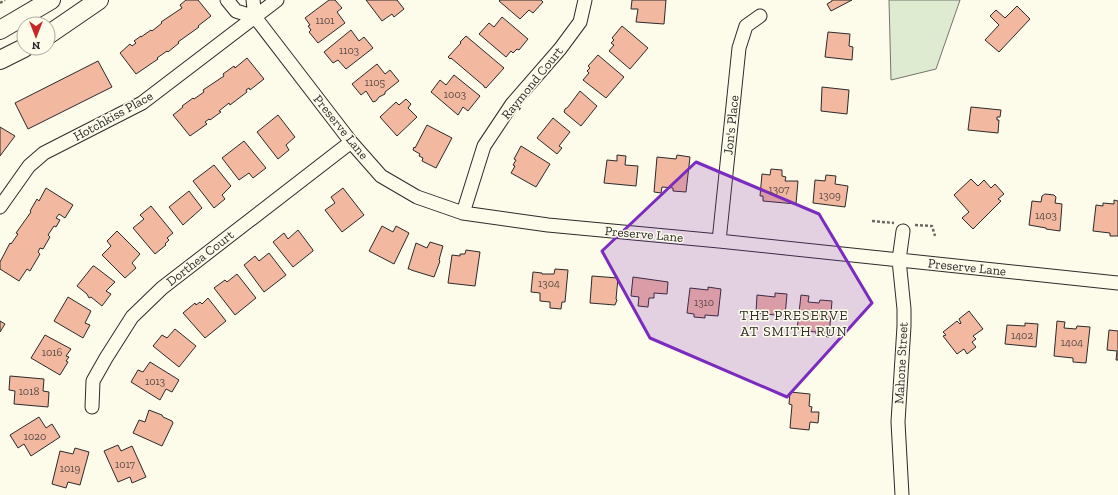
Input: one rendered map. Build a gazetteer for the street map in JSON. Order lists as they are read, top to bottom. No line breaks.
{"streets":{"street":["Raymond Court","Hotchkiss Place","Jon's Place","Preserve Lane","Dorthea Court","Mahone Street"]},"crossings":[["Raymond Court","Preserve Lane"],["Hotchkiss Place","Preserve Lane"],["Jon's Place","Preserve Lane"],["Preserve Lane","Dorthea Court"],["Preserve Lane","Mahone Street"]],"districts":["THE PRESERVE AT SMITH RUN"],"house_numbers":["1101","1103","1105","1003","1307","1309","1403","1304","1310","1402","1404","1016","1013","1018","1020","1017","1019"],"north":"bottom"}
